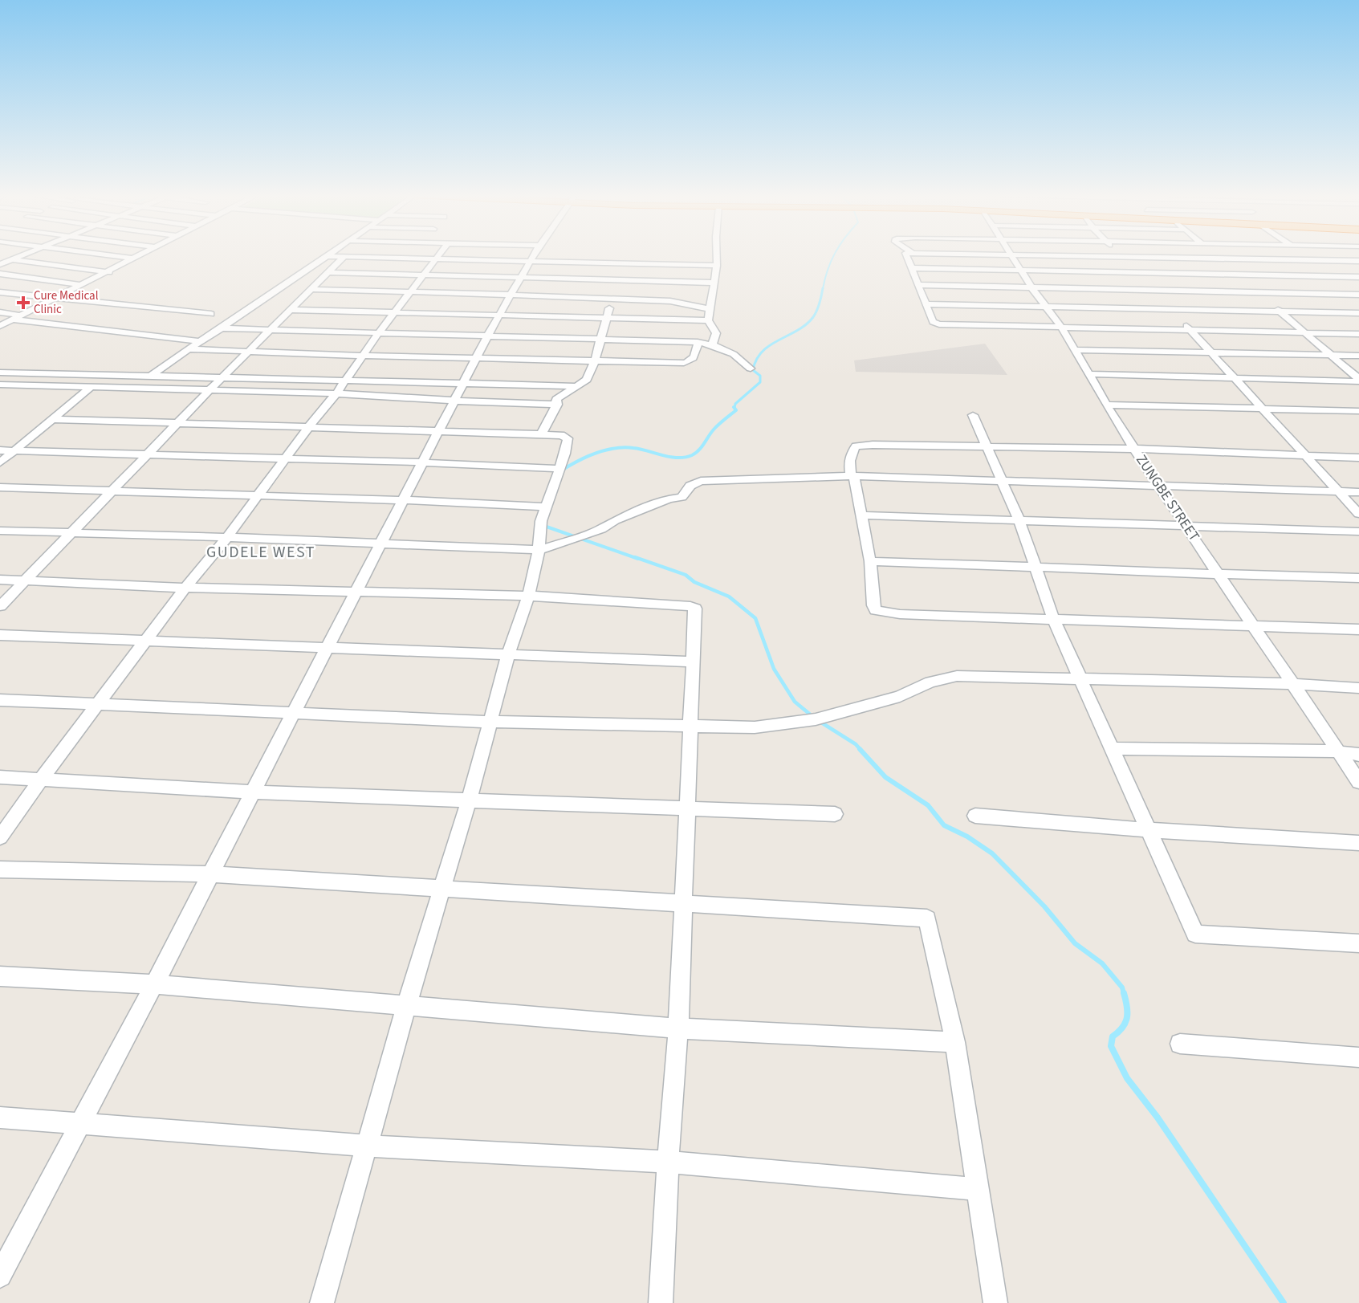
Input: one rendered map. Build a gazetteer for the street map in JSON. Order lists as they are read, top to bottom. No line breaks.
{"streets":{"street":["ZUNGBE STREET"]},"districts":["GUDELE WEST"],"places":{"health":["Cure Medical Clinic"]}}
